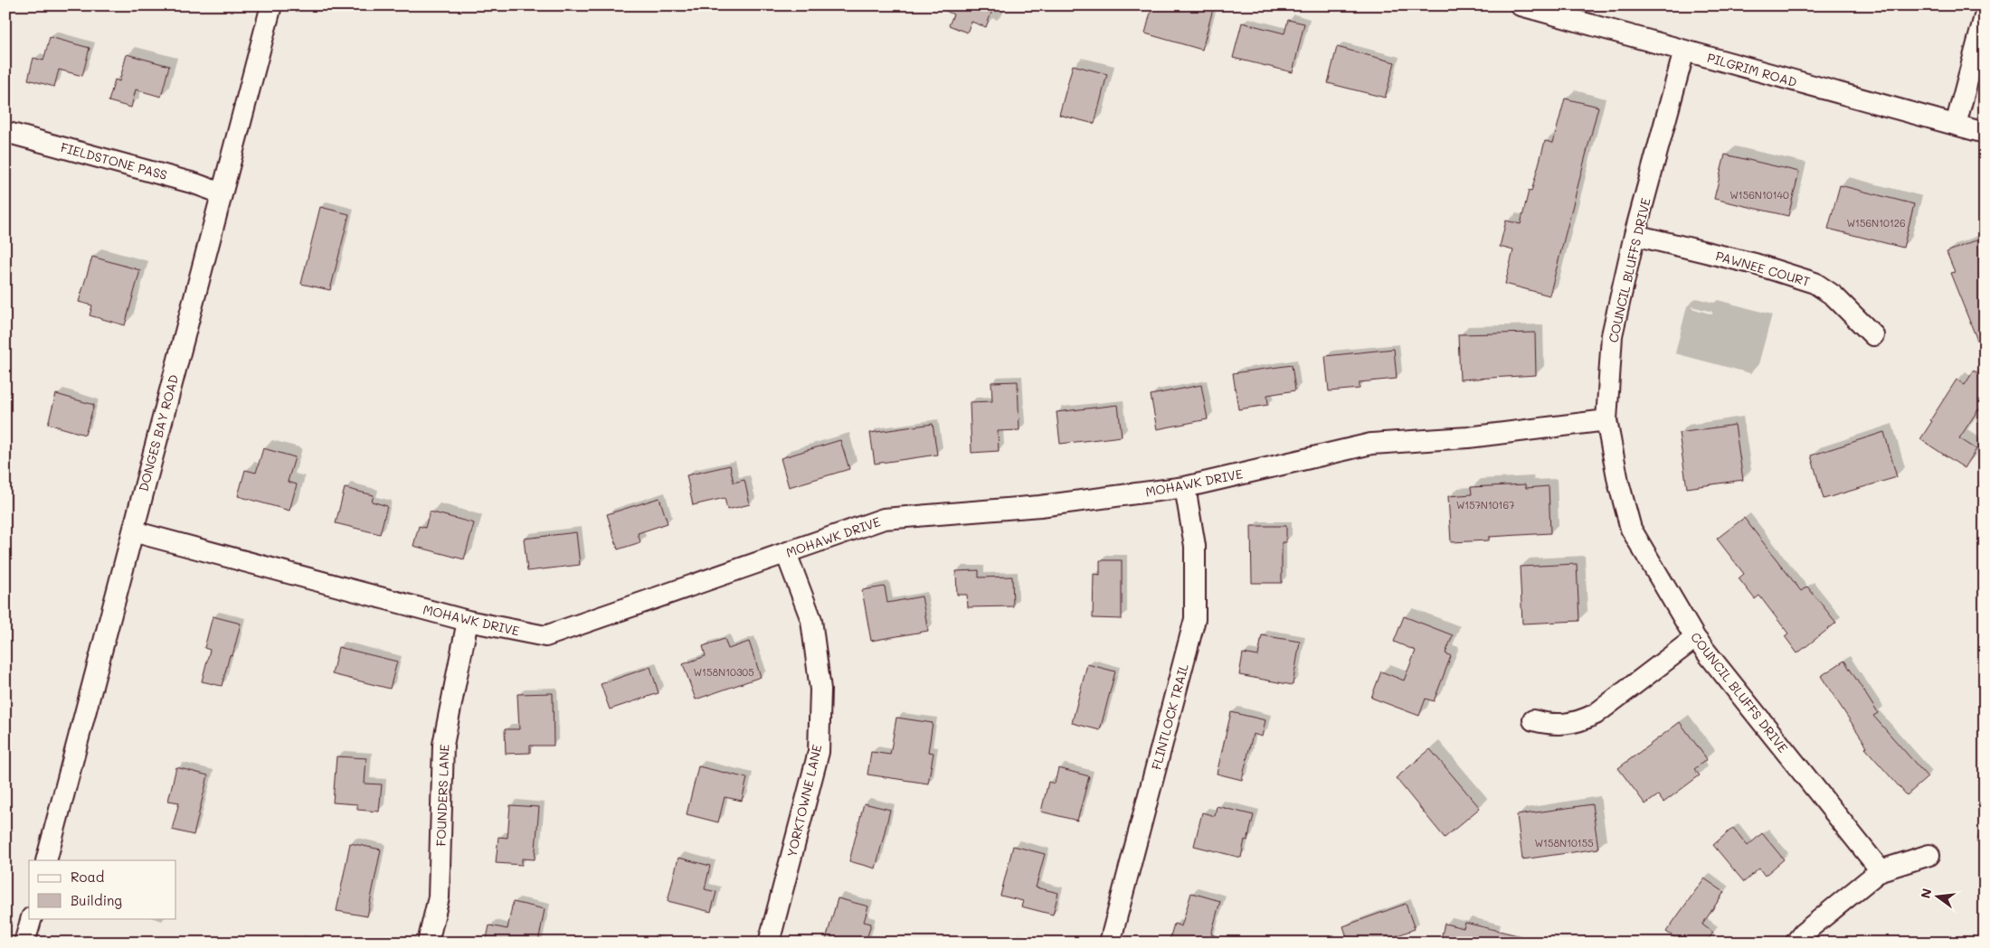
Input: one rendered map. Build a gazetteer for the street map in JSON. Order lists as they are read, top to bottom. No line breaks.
{"streets":{"street":["PILGRIM ROAD","FIELDSTONE PASS","PAWNEE COURT","COUNCIL BLUFFS DRIVE","DONGES BAY ROAD","MOHAWK DRIVE","FLINTLOCK TRAIL","FOUNDERS LANE","YORKTOWNE LANE"]},"crossings":[["PILGRIM ROAD","COUNCIL BLUFFS DRIVE"],["FIELDSTONE PASS","DONGES BAY ROAD"],["PAWNEE COURT","COUNCIL BLUFFS DRIVE"],["COUNCIL BLUFFS DRIVE","MOHAWK DRIVE"],["DONGES BAY ROAD","MOHAWK DRIVE"],["MOHAWK DRIVE","FLINTLOCK TRAIL"],["MOHAWK DRIVE","FOUNDERS LANE"],["MOHAWK DRIVE","YORKTOWNE LANE"]],"house_numbers":["W156N10140","W156N10126","W157N10167","W158N10305","W158N10155"],"legend":["Road","Building"],"north":"left"}
